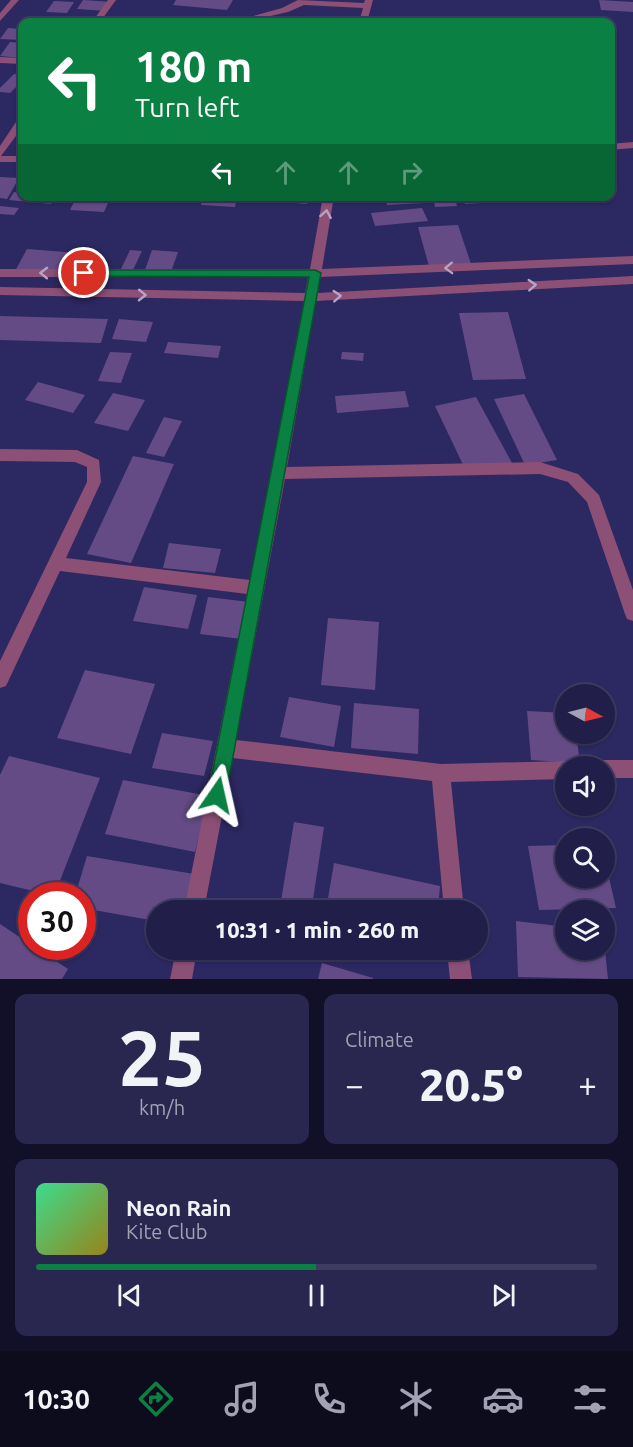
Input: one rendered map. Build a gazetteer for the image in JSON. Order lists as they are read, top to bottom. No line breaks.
{"north":"right","page":{"turn":["180 m","Turn left"],"limit":"30","trip":"10:31 · 1 min · 260 m","tile":[["25","km/h"],"Climate"],"heat":["−","20.5°","+"],"song":["Neon Rain","Kite Club"],"tabs":"10:30"}}
